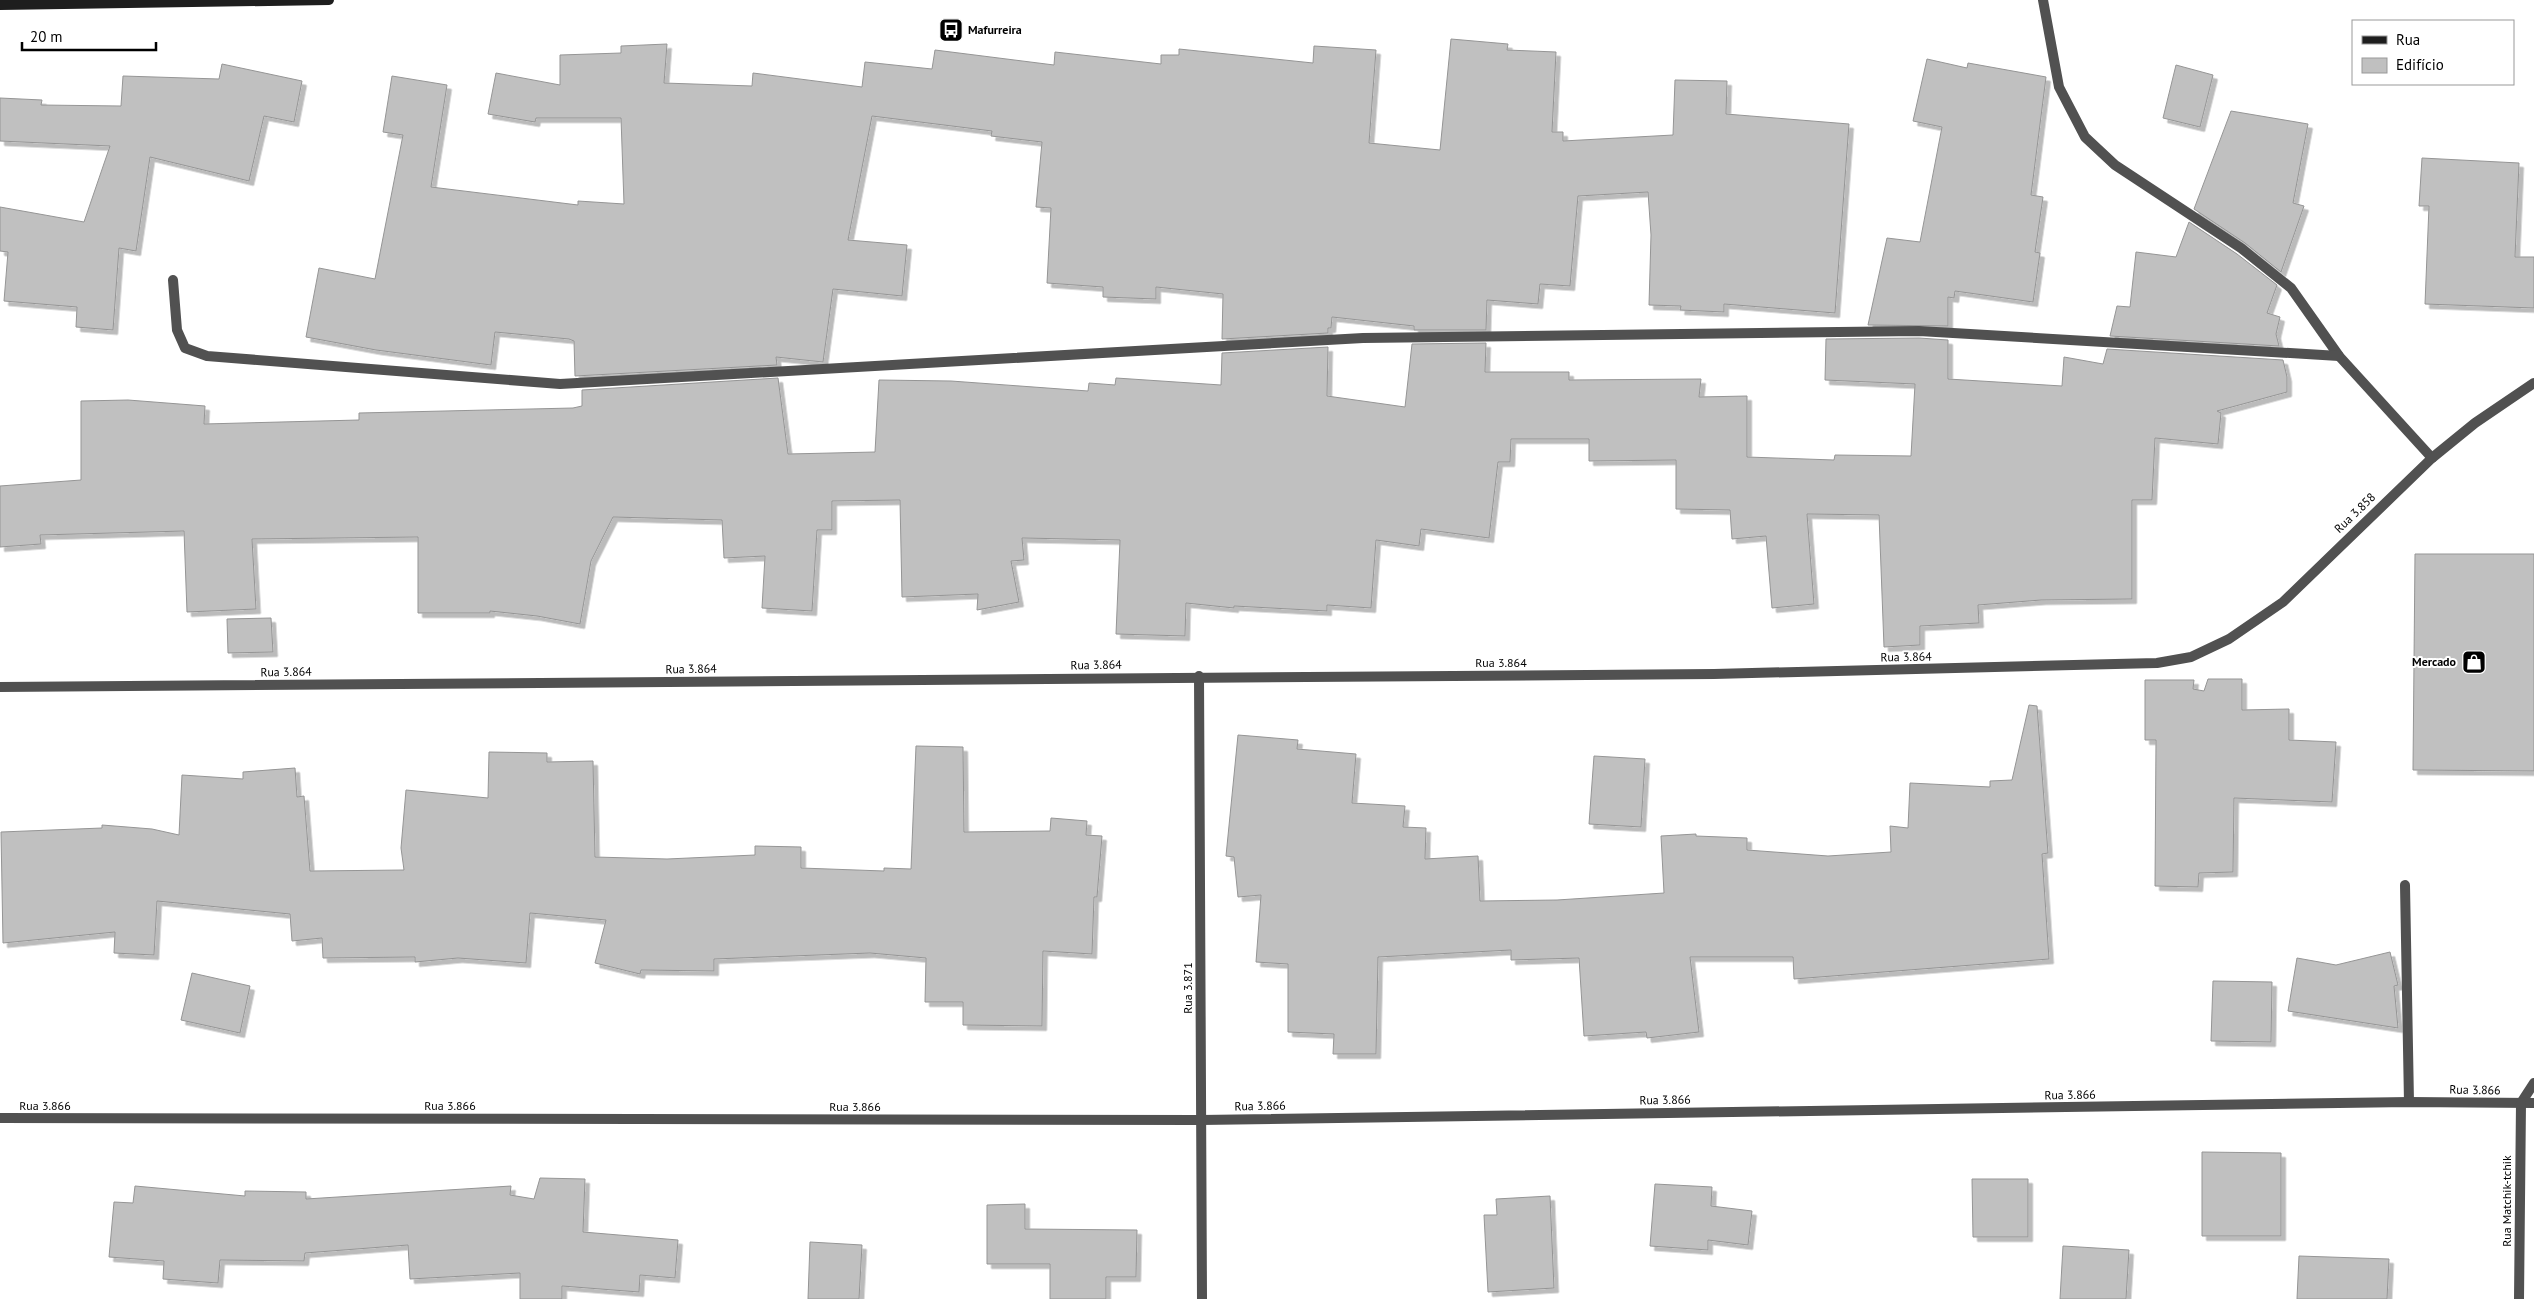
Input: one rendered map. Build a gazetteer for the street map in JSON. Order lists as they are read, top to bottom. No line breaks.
{"streets":{"street":["Rua 3.858","Rua 3.864","Rua 3.871","Rua 3.866","Rua Matchik-tchik"]},"crossings":[["Rua 3.858","Rua 3.864"],["Rua 3.864","Rua 3.871"],["Rua 3.871","Rua 3.866"],["Rua 3.866","Rua Matchik-tchik"]],"places":{"bus stop":["Mafurreira"],"shop":["Mercado"]},"legend":["Rua","Edifício"],"scale_bar":"20 m"}
